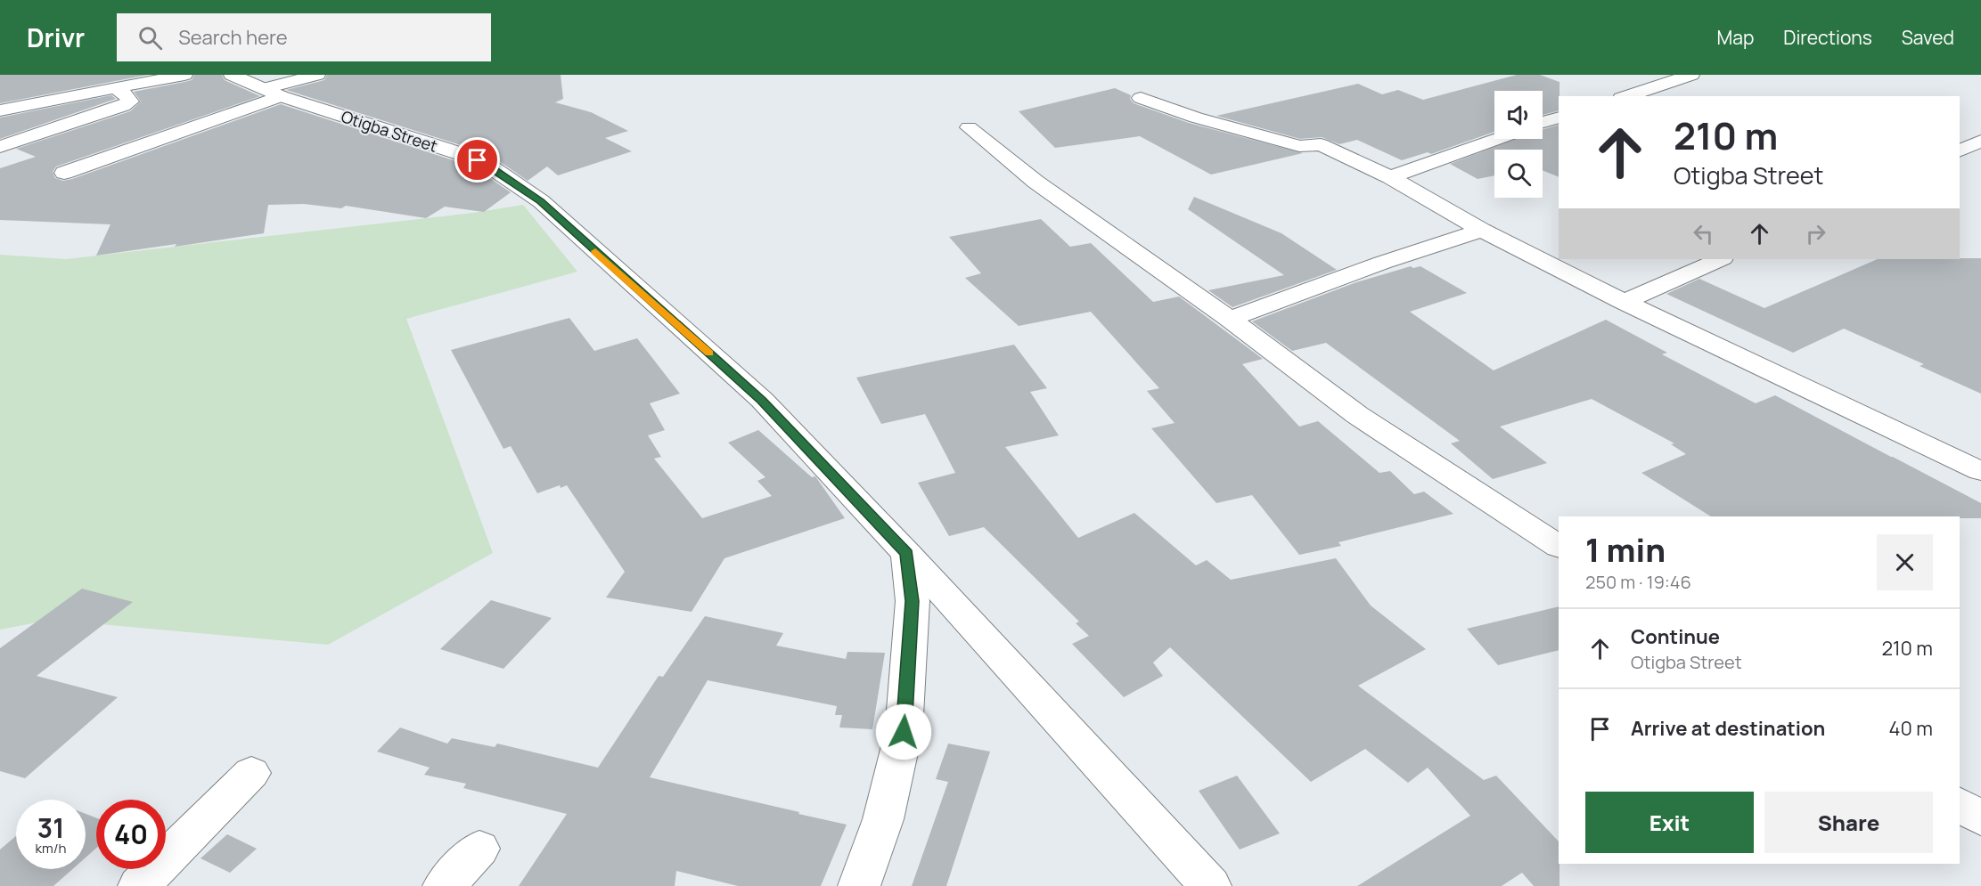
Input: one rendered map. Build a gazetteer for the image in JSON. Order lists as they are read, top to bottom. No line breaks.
{"streets":{"street":["Otigba Street"]},"page":{"header":"Drivr","search":"Search here","nav":["Map","Directions","Saved"],"turn":["210 m","Otigba Street"],"heading":["1 min","250 m · 19:46"],"list":[{"name":"Continue","note":"Otigba Street","value":"210 m"},{"name":"Arrive at destination","value":"40 m"}],"buttons":["Exit","Share"],"speed":"31 km/h","limit":"40"}}
